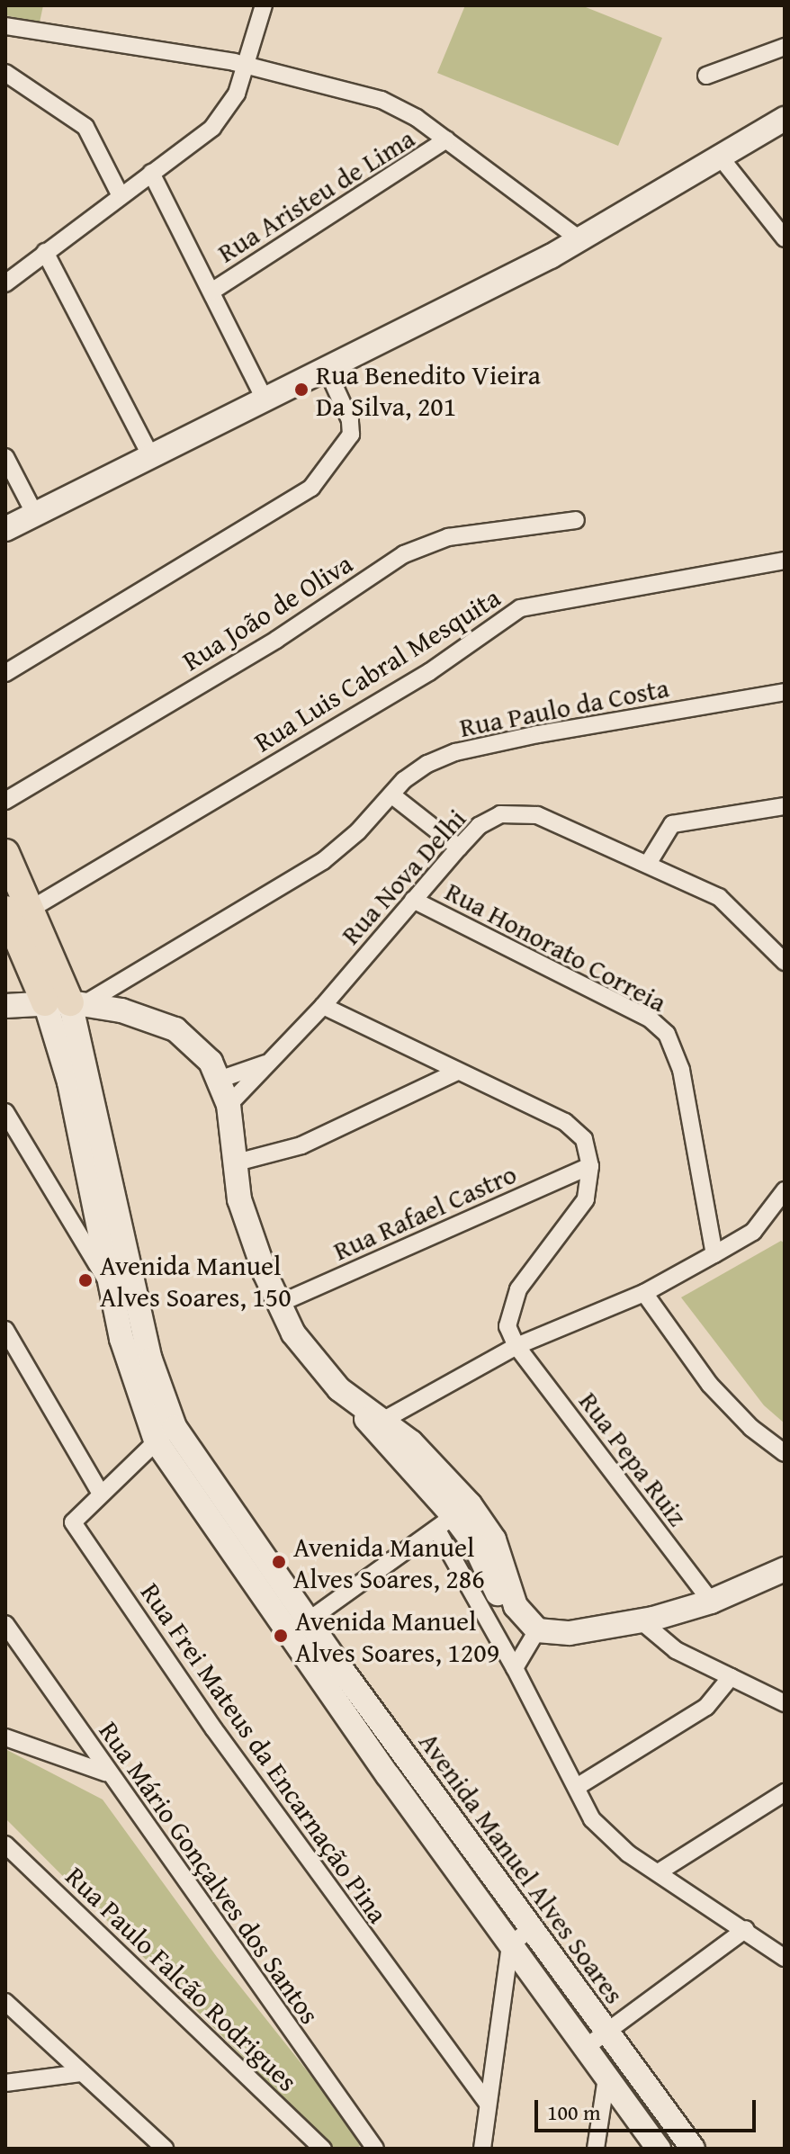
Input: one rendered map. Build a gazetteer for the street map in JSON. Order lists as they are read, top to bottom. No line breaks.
{"streets":{"main road":["Avenida Manuel Alves Soares"],"street":["Rua Aristeu de Lima","Rua João de Oliva","Rua Luis Cabral Mesquita","Rua Paulo da Costa","Rua Nova Delhi","Rua Honorato Correia","Rua Rafael Castro","Rua Pepa Ruiz","Rua Frei Mateus da Encarnação Pina","Rua Mário Gonçalves dos Santos","Rua Paulo Falcão Rodrigues"]},"crossings":[["Rua Paulo da Costa","Avenida Manuel Alves Soares"],["Rua Nova Delhi","Rua Honorato Correia"],["Rua Frei Mateus da Encarnação Pina","Avenida Manuel Alves Soares"]],"places":["Rua Benedito Vieira Da Silva, 201","Avenida Manuel Alves Soares, 150","Avenida Manuel Alves Soares, 286","Avenida Manuel Alves Soares, 1209"],"scale_bar":"100 m"}
